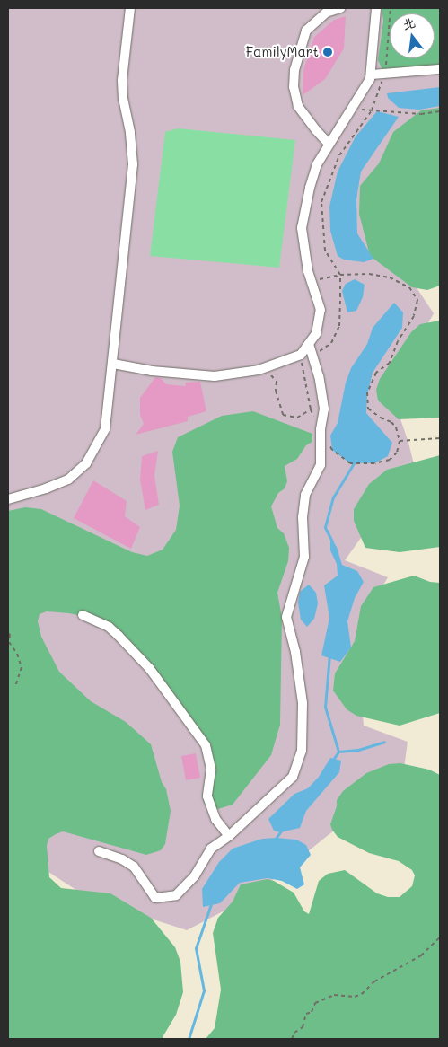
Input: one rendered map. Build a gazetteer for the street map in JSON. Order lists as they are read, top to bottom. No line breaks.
{"places":["FamilyMart"],"north":"top"}
